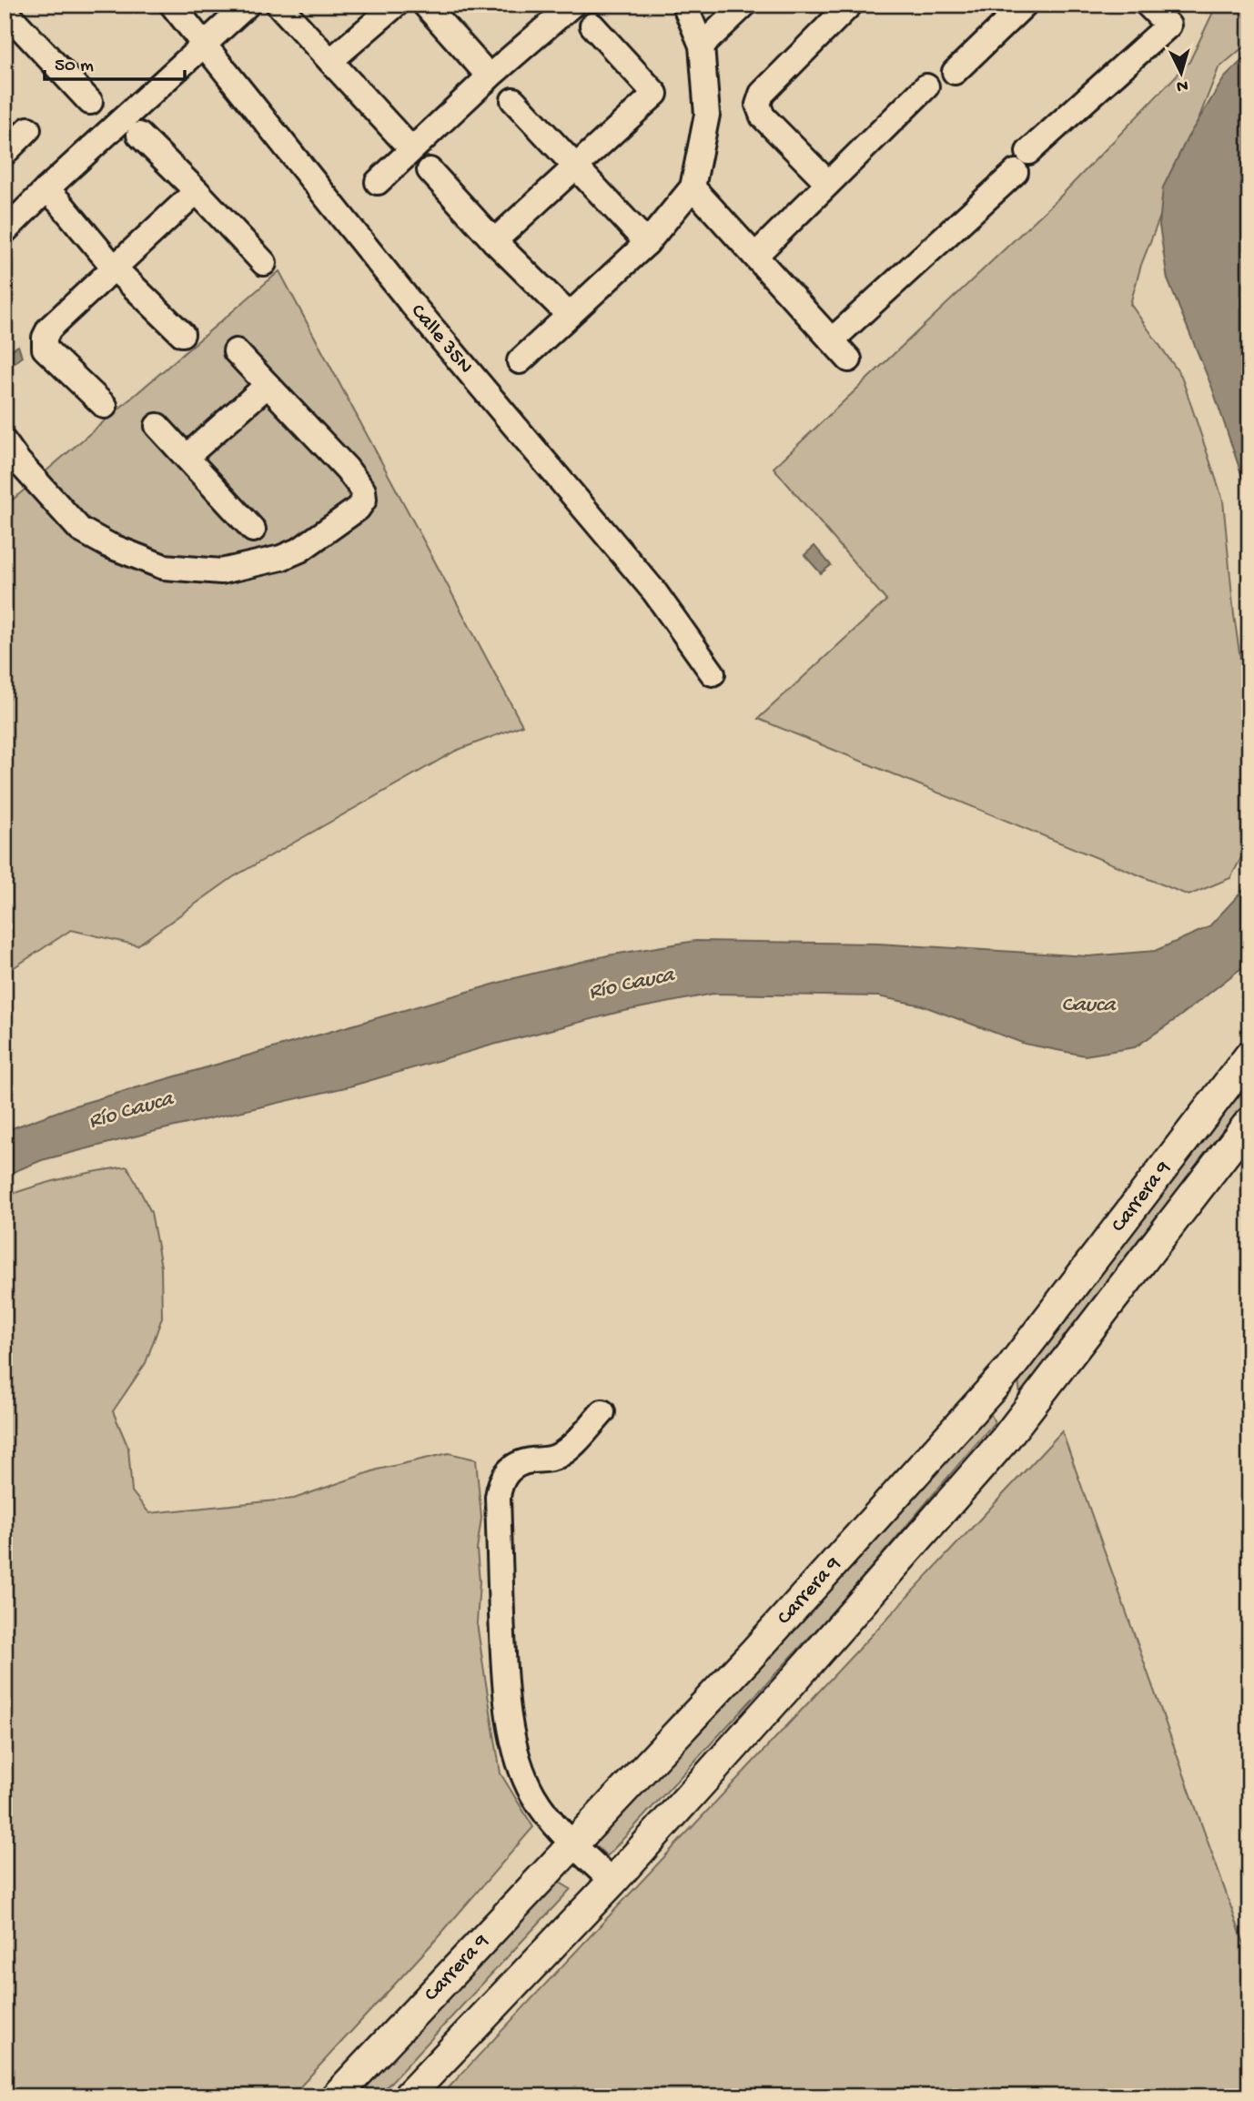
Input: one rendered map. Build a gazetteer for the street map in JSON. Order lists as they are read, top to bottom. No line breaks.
{"streets":{"main road":["Carrera 9"],"street":["Calle 35N"]},"water":["Río Cauca","Cauca"],"scale_bar":"50 m","north":"bottom"}
